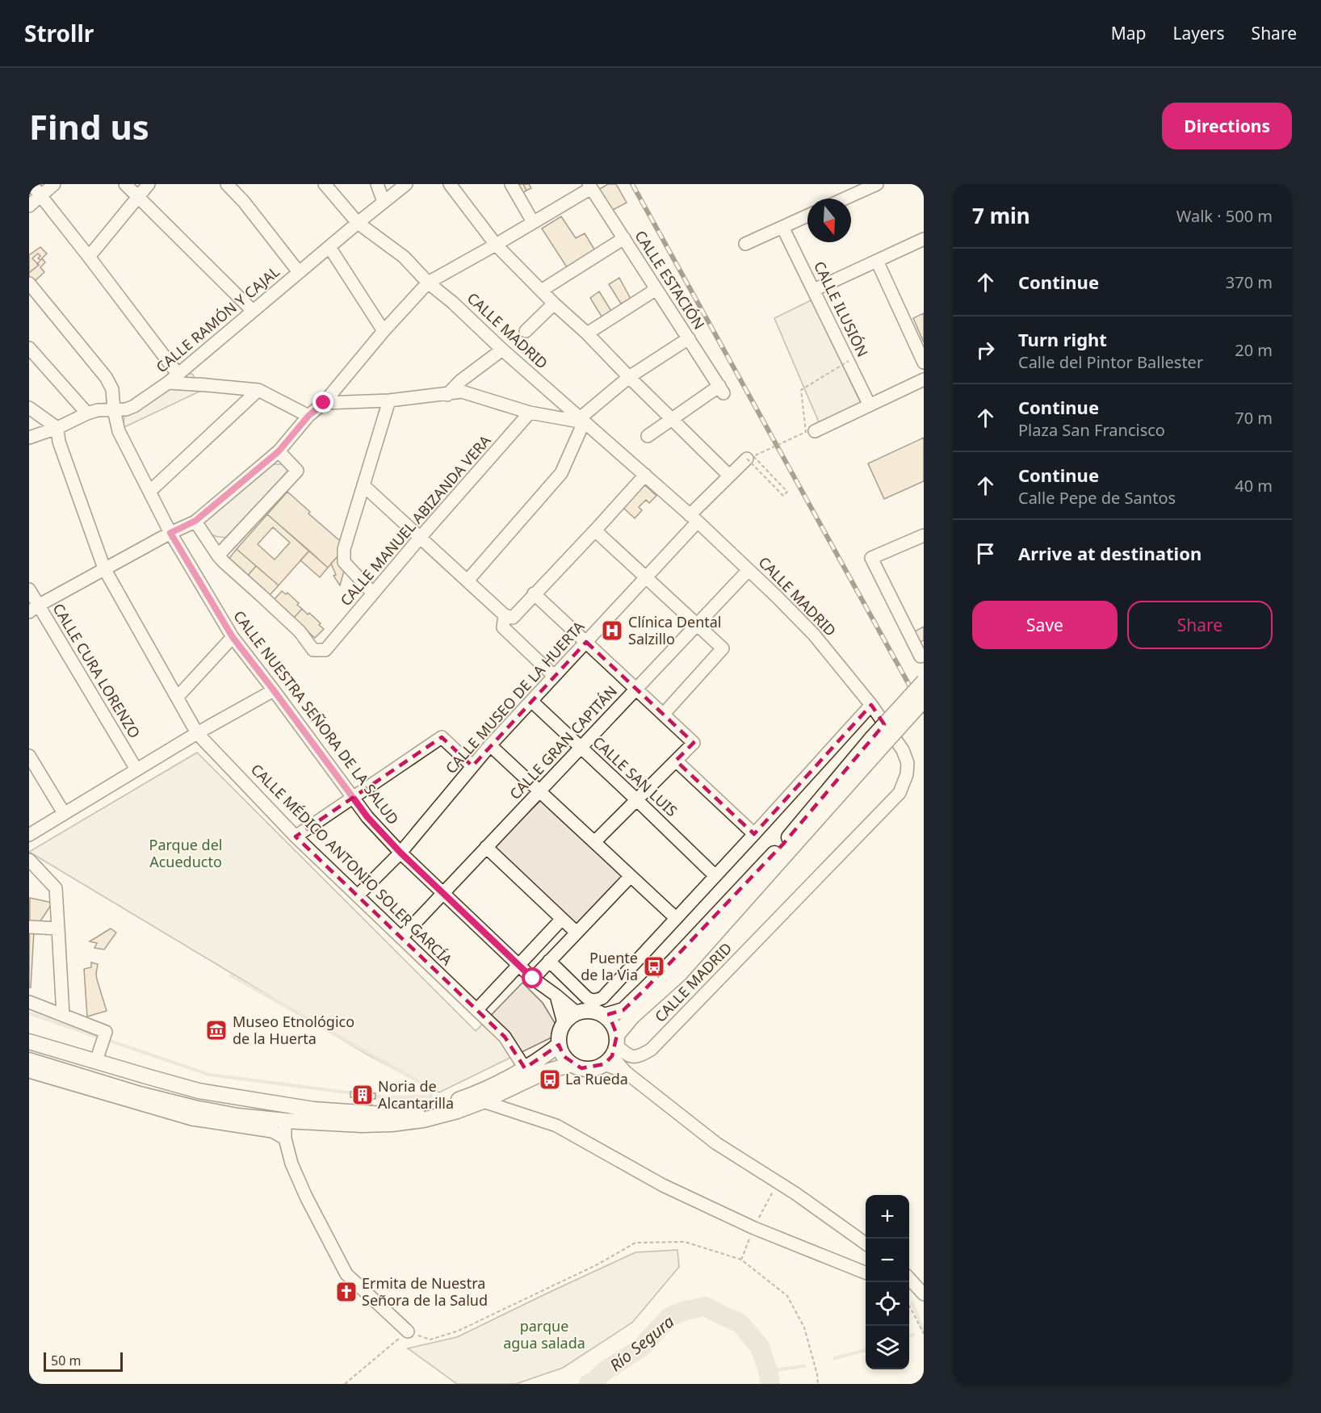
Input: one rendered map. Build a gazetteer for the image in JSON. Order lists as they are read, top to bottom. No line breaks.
{"streets":{"street":["CALLE ESTACIÓN","CALLE ILUSIÓN","CALLE RAMÓN Y CAJAL","CALLE MADRID","CALLE MANUEL ABIZANDA VERA","CALLE CURA LORENZO","CALLE MUSEO DE LA HUERTA","CALLE NUESTRA SEÑORA DE LA SALUD","CALLE GRAN CAPITÁN","CALLE SAN LUIS","CALLE MÉDICO ANTONIO SOLER GARCÍA"]},"crossings":[["CALLE RAMÓN Y CAJAL","CALLE MADRID"],["CALLE RAMÓN Y CAJAL","CALLE NUESTRA SEÑORA DE LA SALUD"],["CALLE RAMÓN Y CAJAL","CALLE MÉDICO ANTONIO SOLER GARCÍA"],["CALLE MADRID","CALLE MUSEO DE LA HUERTA"],["CALLE MADRID","CALLE NUESTRA SEÑORA DE LA SALUD"],["CALLE MADRID","CALLE GRAN CAPITÁN"],["CALLE MUSEO DE LA HUERTA","CALLE NUESTRA SEÑORA DE LA SALUD"],["CALLE MUSEO DE LA HUERTA","CALLE SAN LUIS"],["CALLE MUSEO DE LA HUERTA","CALLE MÉDICO ANTONIO SOLER GARCÍA"],["CALLE NUESTRA SEÑORA DE LA SALUD","CALLE GRAN CAPITÁN"],["CALLE GRAN CAPITÁN","CALLE SAN LUIS"],["CALLE GRAN CAPITÁN","CALLE MÉDICO ANTONIO SOLER GARCÍA"]],"water":["Río Segura"],"parks":["Parque del Acueducto","parque agua salada"],"places":{"hospital":["Clínica Dental Salzillo"],"bus stop":["Puente de la Via","La Rueda"],"museum":["Museo Etnológico de la Huerta"],"building":["Noria de Alcantarilla"],"church":["Ermita de Nuestra Señora de la Salud"]},"scale_bar":"50 m","north":"bottom","page":{"header":"Strollr","nav":["Map","Layers","Share"],"buttons":["Directions",["Save","Share"]],"title":"Find us","heading":["7 min","Walk · 500 m"],"list":[["Continue","370 m"],["Turn right","Calle del Pintor Ballester","20 m"],["Continue","Plaza San Francisco","70 m"],["Continue","Calle Pepe de Santos","40 m"],"Arrive at destination"],"map_buttons":["+","−"],"scale":"50 m"}}
